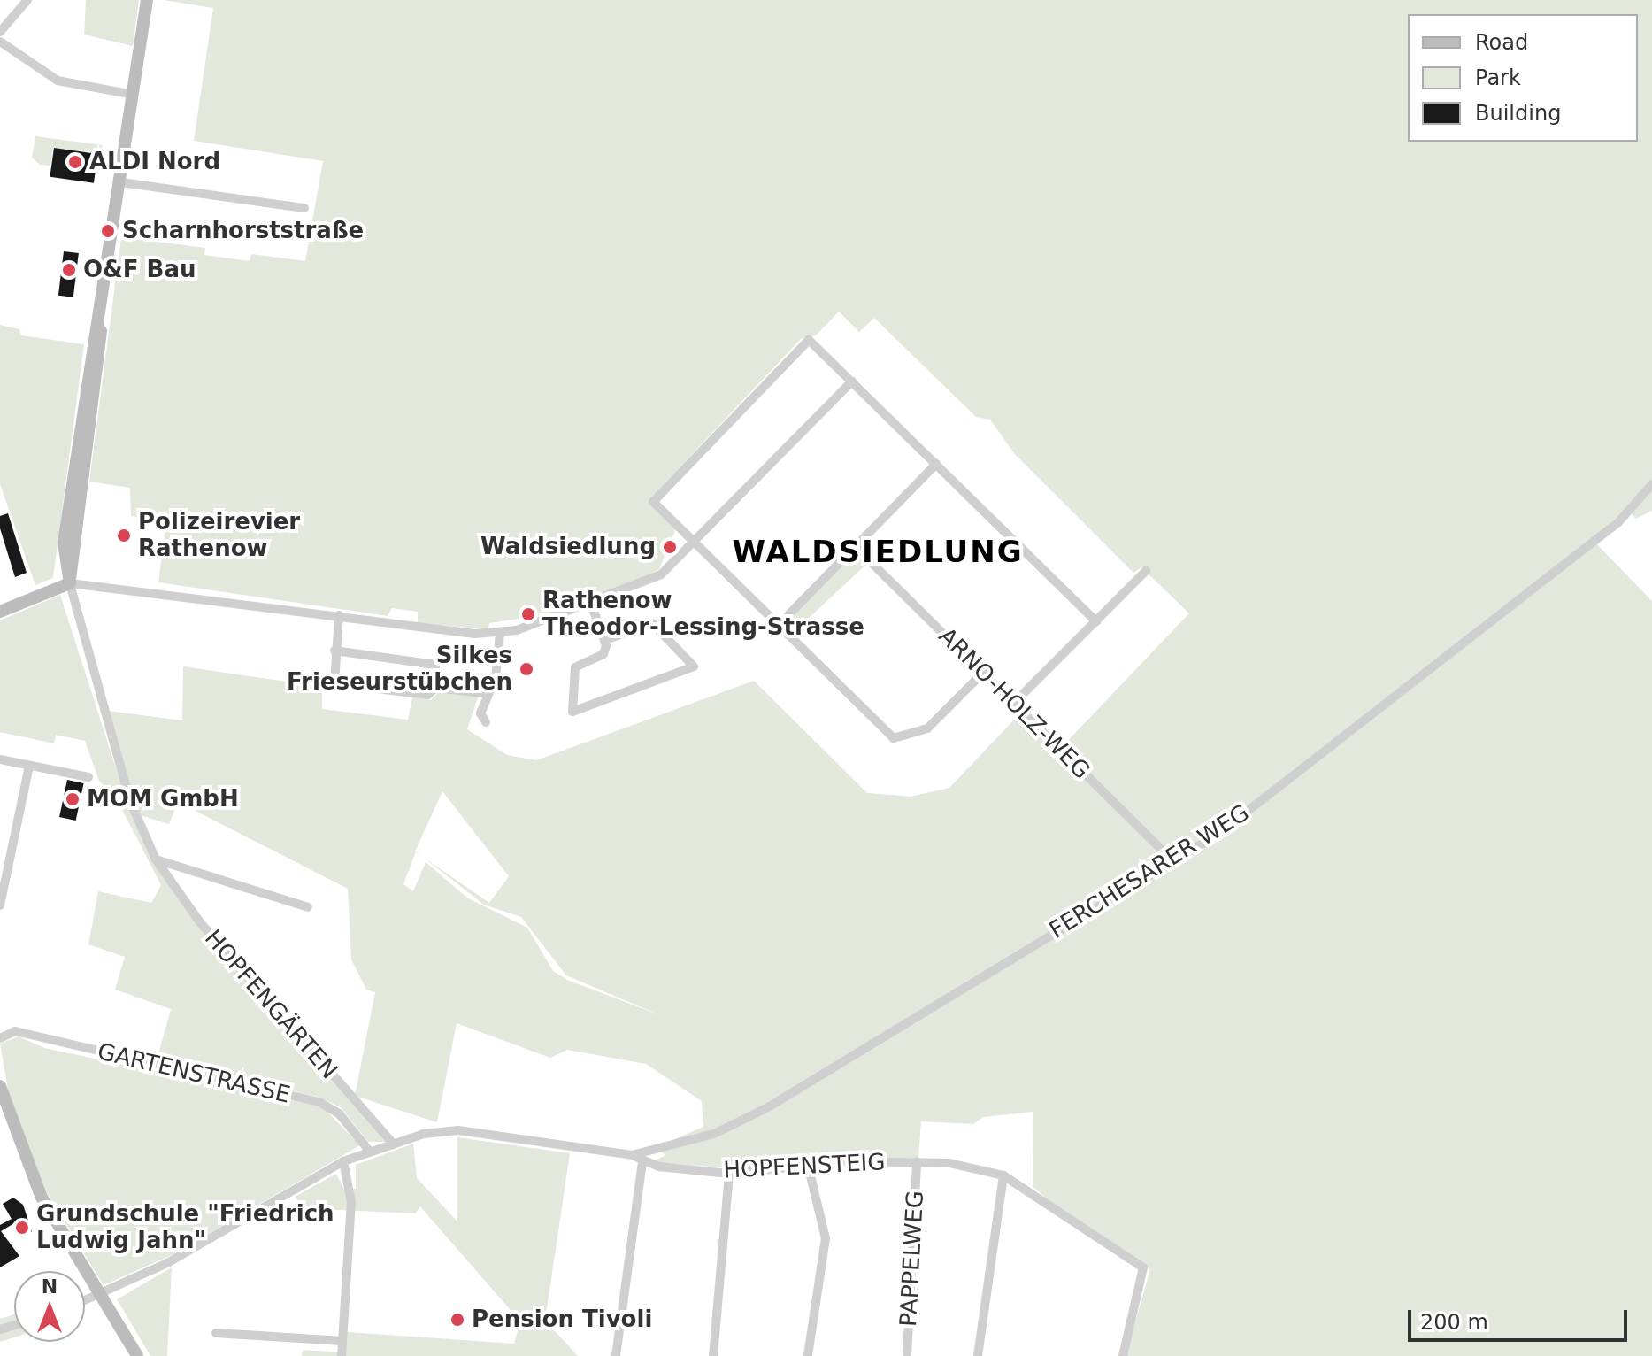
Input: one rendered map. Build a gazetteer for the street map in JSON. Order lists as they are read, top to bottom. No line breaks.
{"streets":{"street":["ARNO-HOLZ-WEG","FERCHESARER WEG","HOPFENGÄRTEN","GARTENSTRASSE","HOPFENSTEIG","PAPPELWEG"]},"crossings":[["ARNO-HOLZ-WEG","FERCHESARER WEG"],["FERCHESARER WEG","HOPFENGÄRTEN"],["FERCHESARER WEG","GARTENSTRASSE"],["FERCHESARER WEG","HOPFENSTEIG"],["HOPFENSTEIG","PAPPELWEG"]],"districts":["WALDSIEDLUNG"],"places":["ALDI Nord","Scharnhorststraße","O&F Bau","Polizeirevier Rathenow","Waldsiedlung","Rathenow Theodor-Lessing-Strasse","Silkes Frieseurstübchen","MOM GmbH","Grundschule \"Friedrich Ludwig Jahn\"","Pension Tivoli"],"legend":["Road","Park","Building"],"scale_bar":"200 m","north":"top"}
